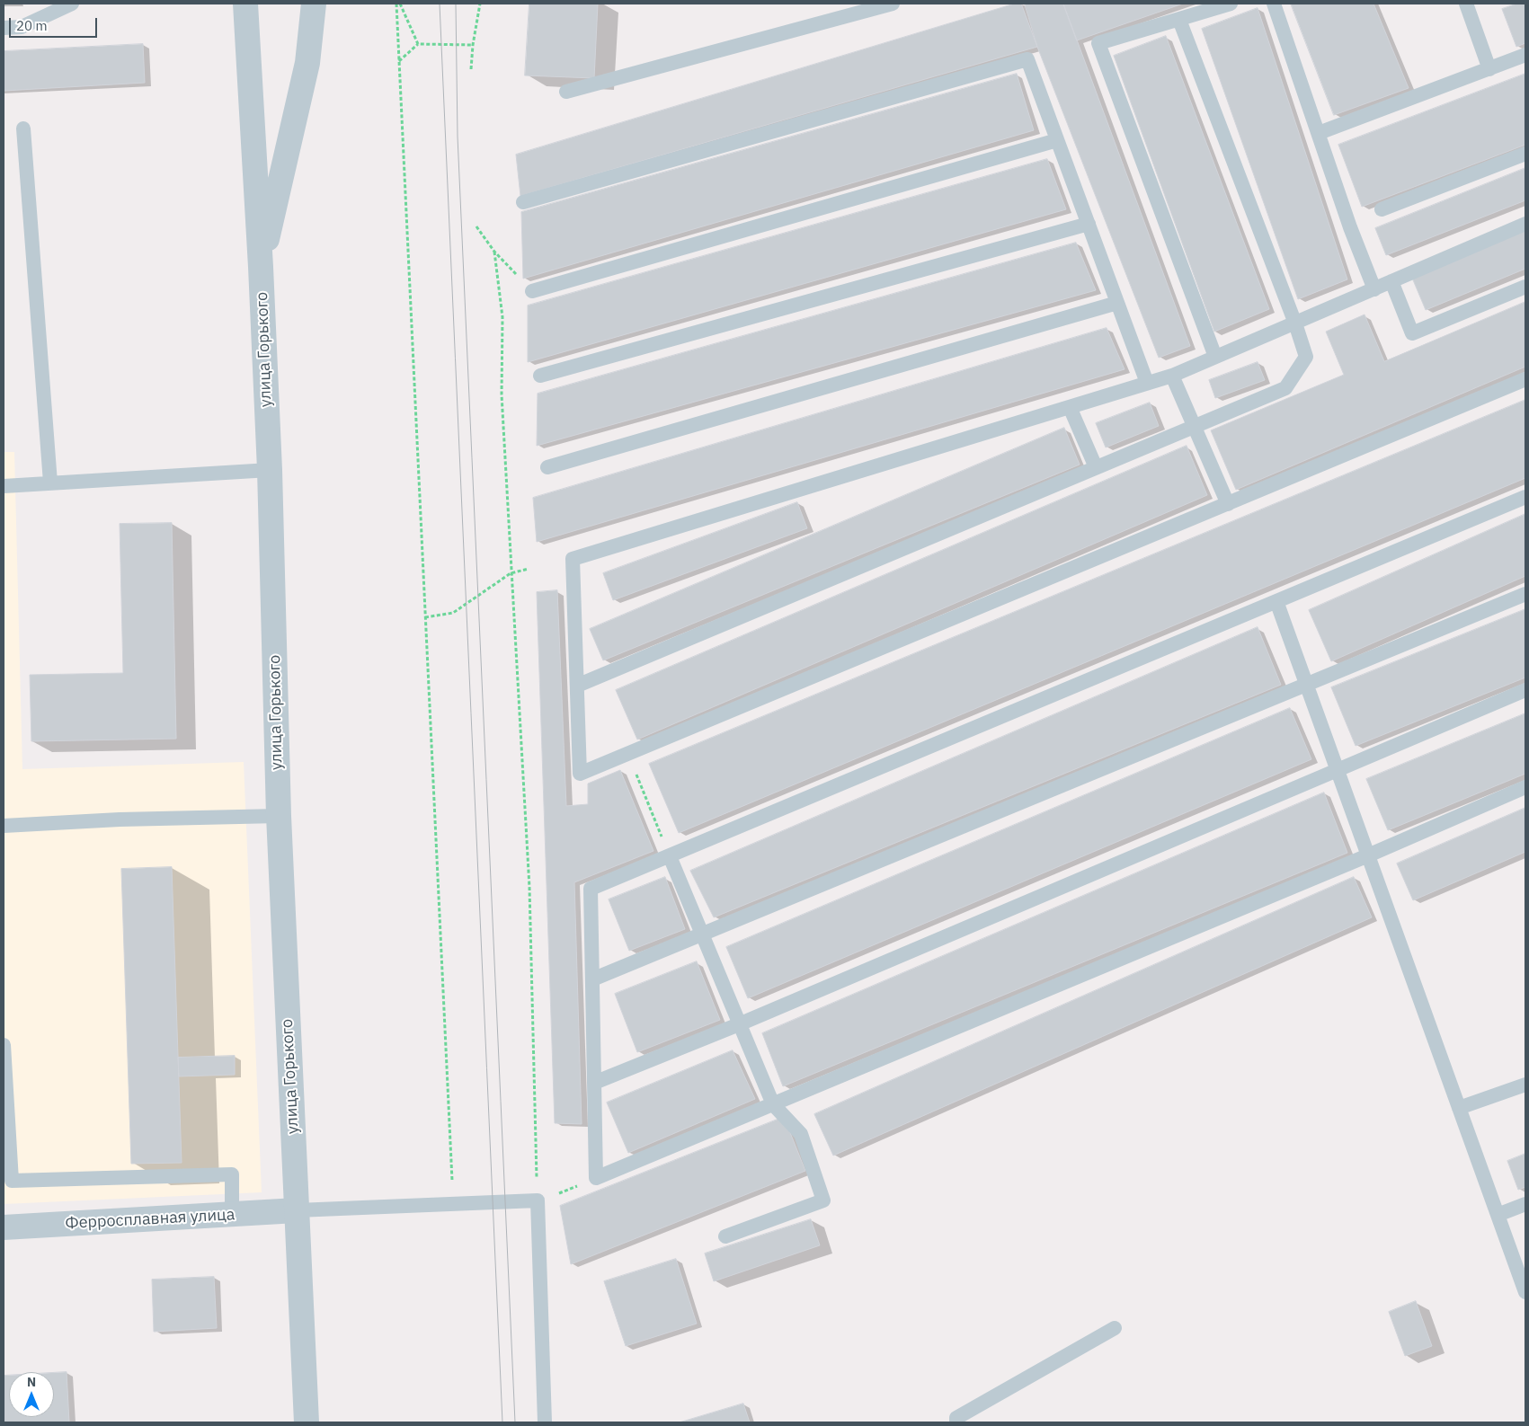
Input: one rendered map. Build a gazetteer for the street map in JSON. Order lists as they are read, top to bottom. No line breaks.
{"streets":{"street":["улица Горького","Ферросплавная улица"]},"crossings":[["улица Горького","Ферросплавная улица"]],"scale_bar":"20 m","north":"top"}
